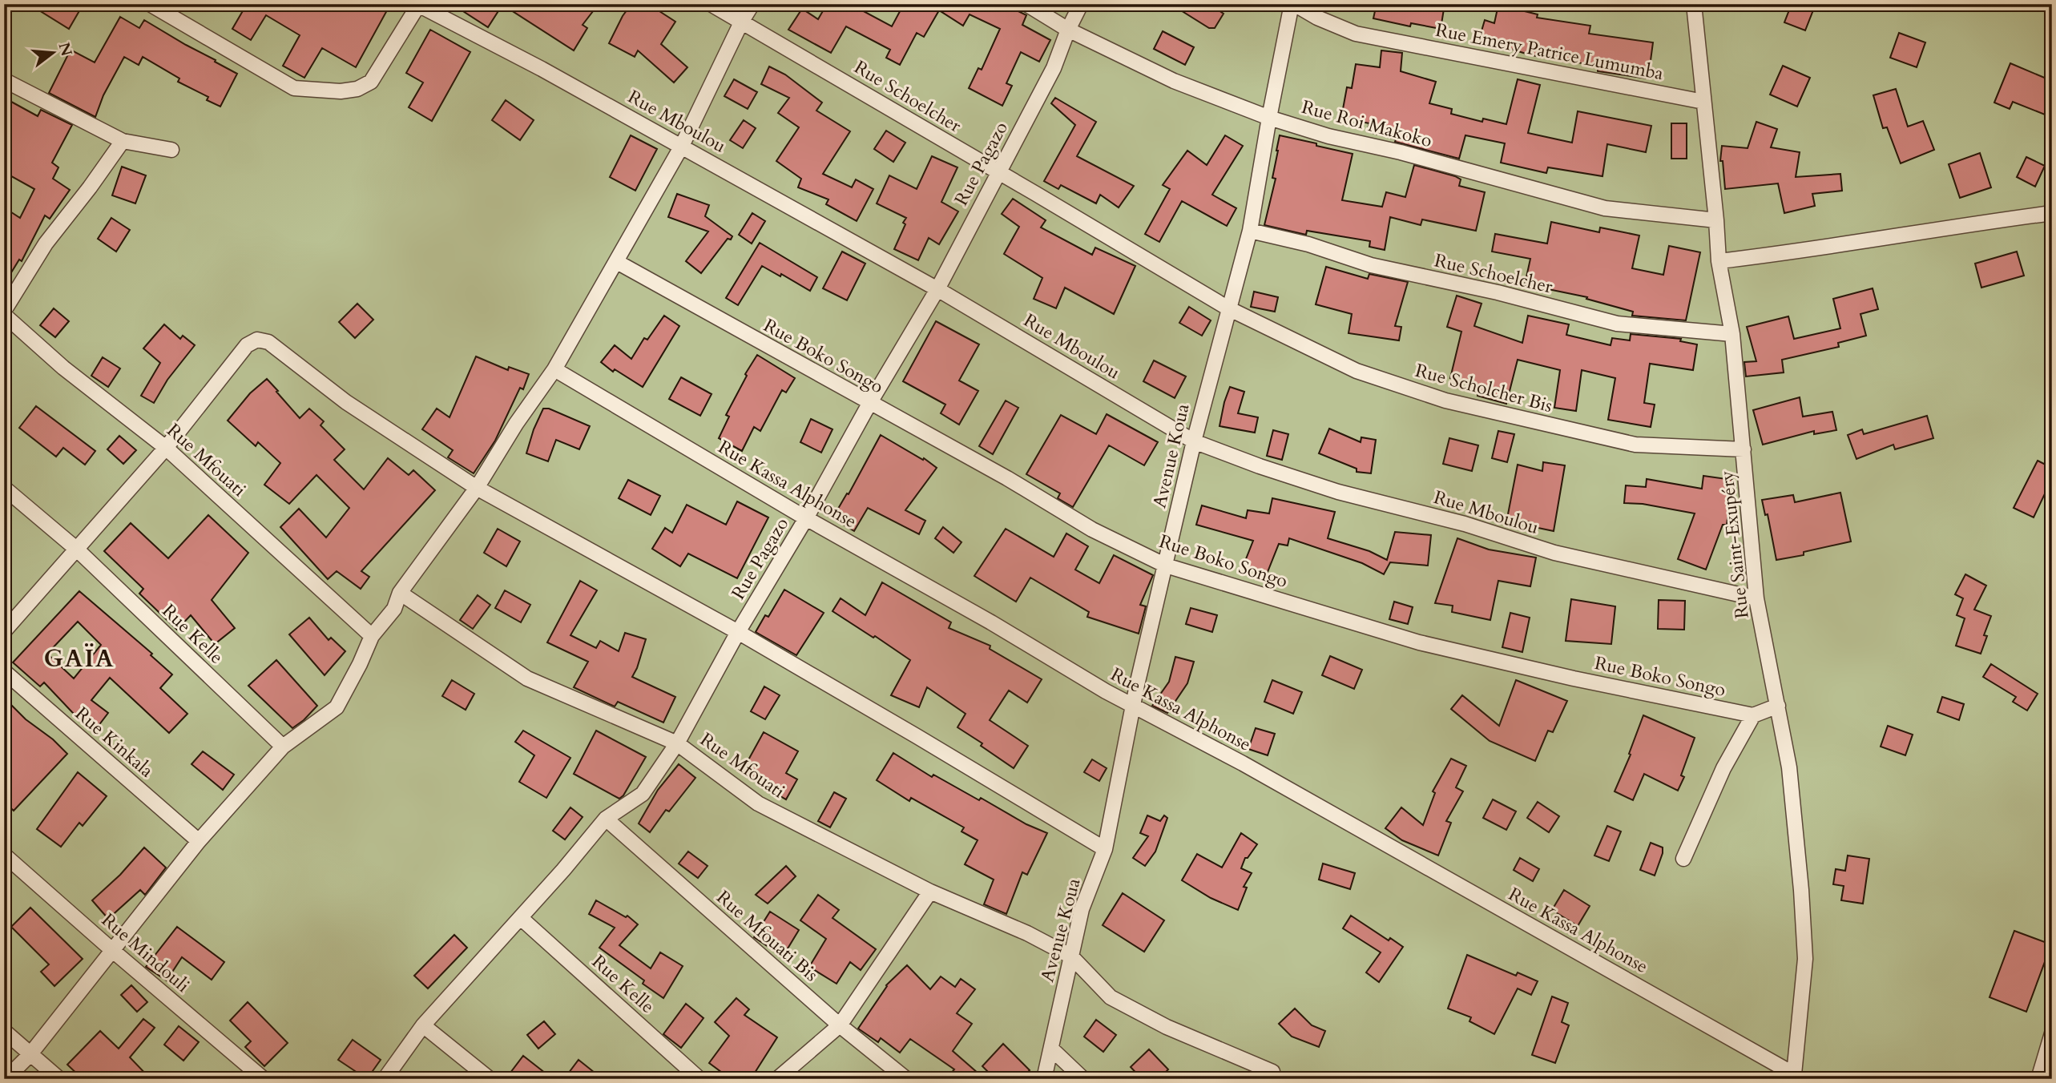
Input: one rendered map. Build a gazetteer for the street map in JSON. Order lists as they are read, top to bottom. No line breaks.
{"streets":{"street":["Rue Emery Patrice Lumumba","Rue Schoelcher","Rue Mboulou","Rue Roi Makoko","Rue Pagazo","Rue Boko Songo","Rue Scholcher Bis","Avenue Koua","Rue Mfouati","Rue Kassa Alphonse","Rue Saint-Exupéry","Rue Kelle","Rue Kinkala","Rue Mfouati Bis","Rue Mindouli"]},"crossings":[["Rue Emery Patrice Lumumba","Avenue Koua"],["Rue Emery Patrice Lumumba","Rue Saint-Exupéry"],["Rue Schoelcher","Rue Pagazo"],["Rue Schoelcher","Rue Scholcher Bis"],["Rue Schoelcher","Avenue Koua"],["Rue Schoelcher","Rue Saint-Exupéry"],["Rue Mboulou","Rue Pagazo"],["Rue Mboulou","Avenue Koua"],["Rue Mboulou","Rue Saint-Exupéry"],["Rue Roi Makoko","Rue Pagazo"],["Rue Roi Makoko","Avenue Koua"],["Rue Roi Makoko","Rue Saint-Exupéry"],["Rue Pagazo","Rue Boko Songo"],["Rue Pagazo","Rue Mfouati"],["Rue Pagazo","Rue Kassa Alphonse"],["Rue Pagazo","Rue Kelle"],["Rue Pagazo","Rue Mfouati Bis"],["Rue Boko Songo","Avenue Koua"],["Rue Scholcher Bis","Avenue Koua"],["Rue Scholcher Bis","Rue Saint-Exupéry"],["Avenue Koua","Rue Mfouati"],["Avenue Koua","Rue Kassa Alphonse"],["Rue Kassa Alphonse","Rue Saint-Exupéry"]],"districts":["GAÏA"],"north":"right"}
